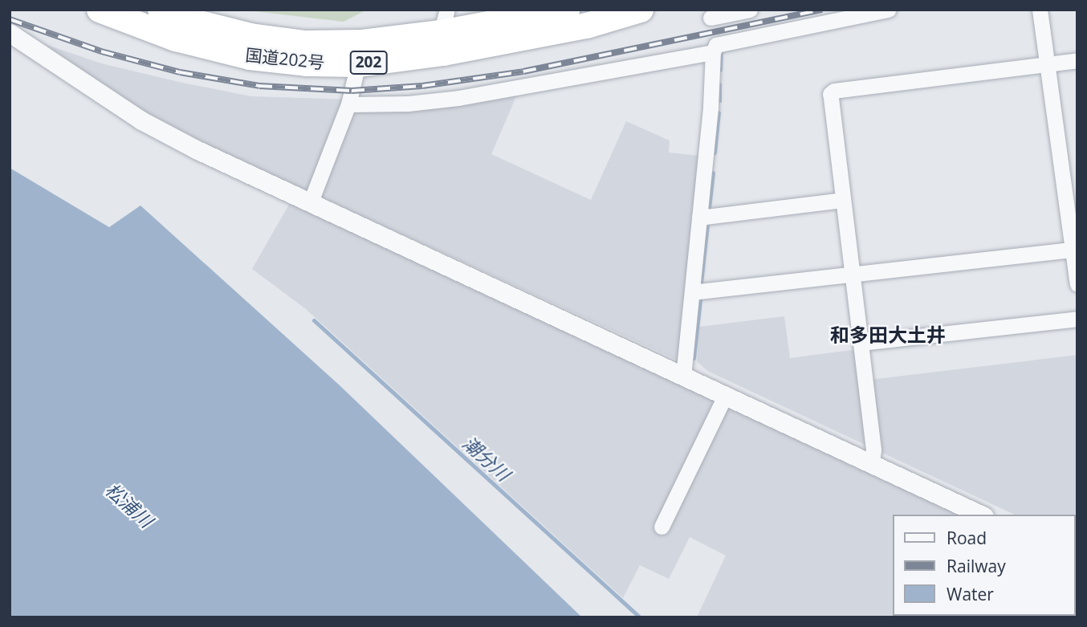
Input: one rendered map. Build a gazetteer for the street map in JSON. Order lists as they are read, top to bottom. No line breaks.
{"streets":{"highway":["国道202号","202"]},"districts":["和多田大土井"],"water":["潮分川","松浦川"],"legend":["Road","Railway","Water"]}
